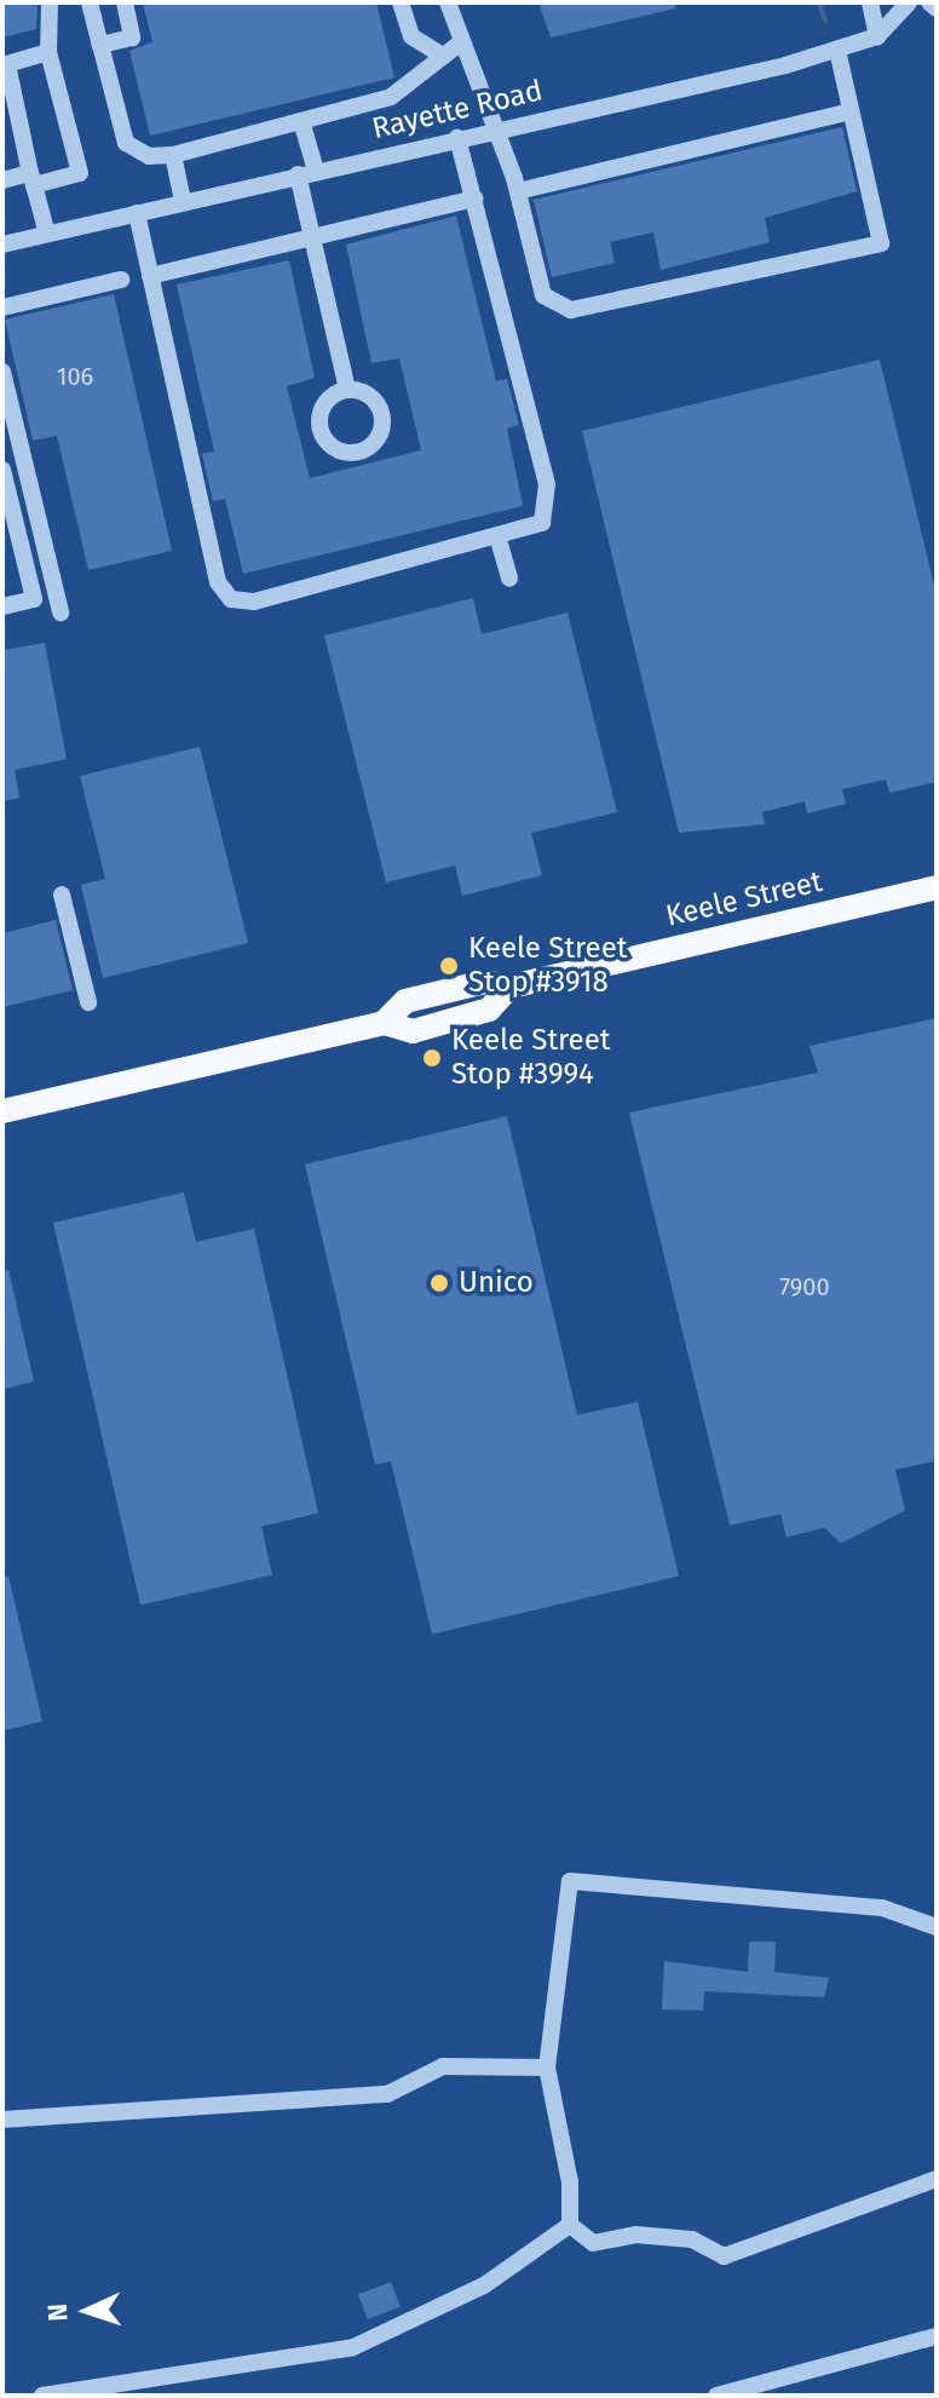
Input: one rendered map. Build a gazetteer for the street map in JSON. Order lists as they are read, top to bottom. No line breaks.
{"streets":{"main road":["Keele Street"],"street":["Rayette Road"]},"places":["Keele Street Stop #3918","Keele Street Stop #3994","Unico"],"house_numbers":["106","7900"],"north":"left"}
